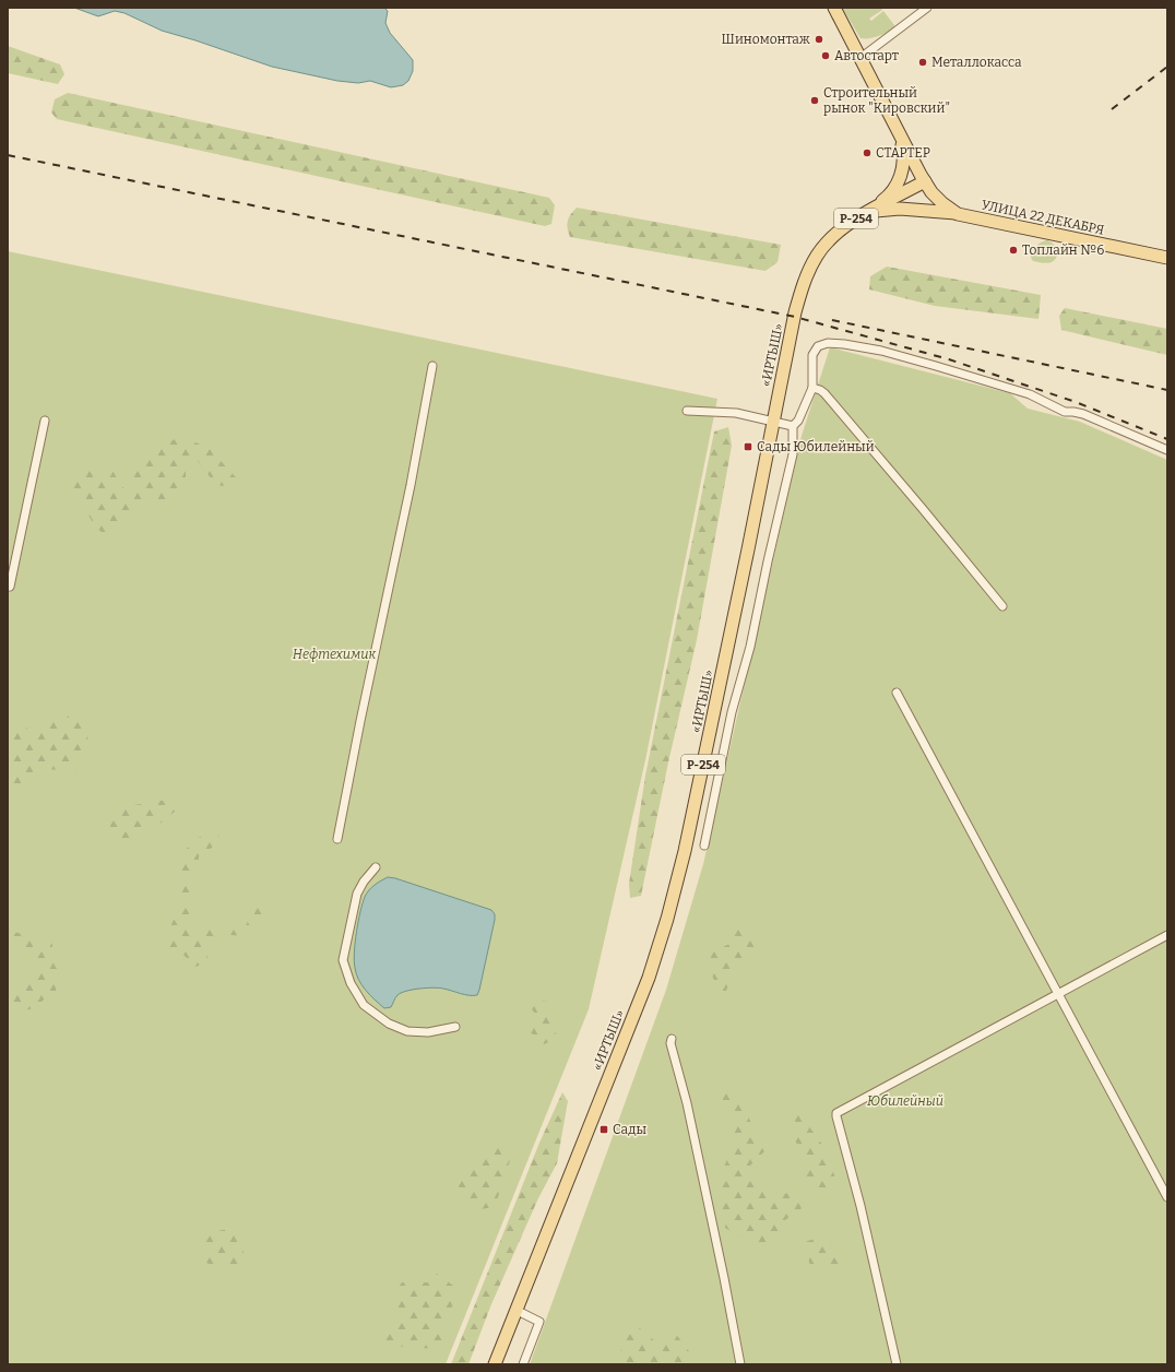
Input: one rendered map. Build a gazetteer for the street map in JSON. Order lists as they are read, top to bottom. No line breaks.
{"streets":{"main road":["УЛИЦА 22 ДЕКАБРЯ","Р-254","«ИРТЫШ»"]},"crossings":[["УЛИЦА 22 ДЕКАБРЯ","«ИРТЫШ»"]],"parks":["Нефтехимик","Юбилейный"],"places":{"other":["Шиномонтаж","Автостарт","Металлокасса","Строительный рынок \"Кировский\"","СТАРТЕР","Топлайн №6"],"transit":["Сады Юбилейный","Сады"]}}
